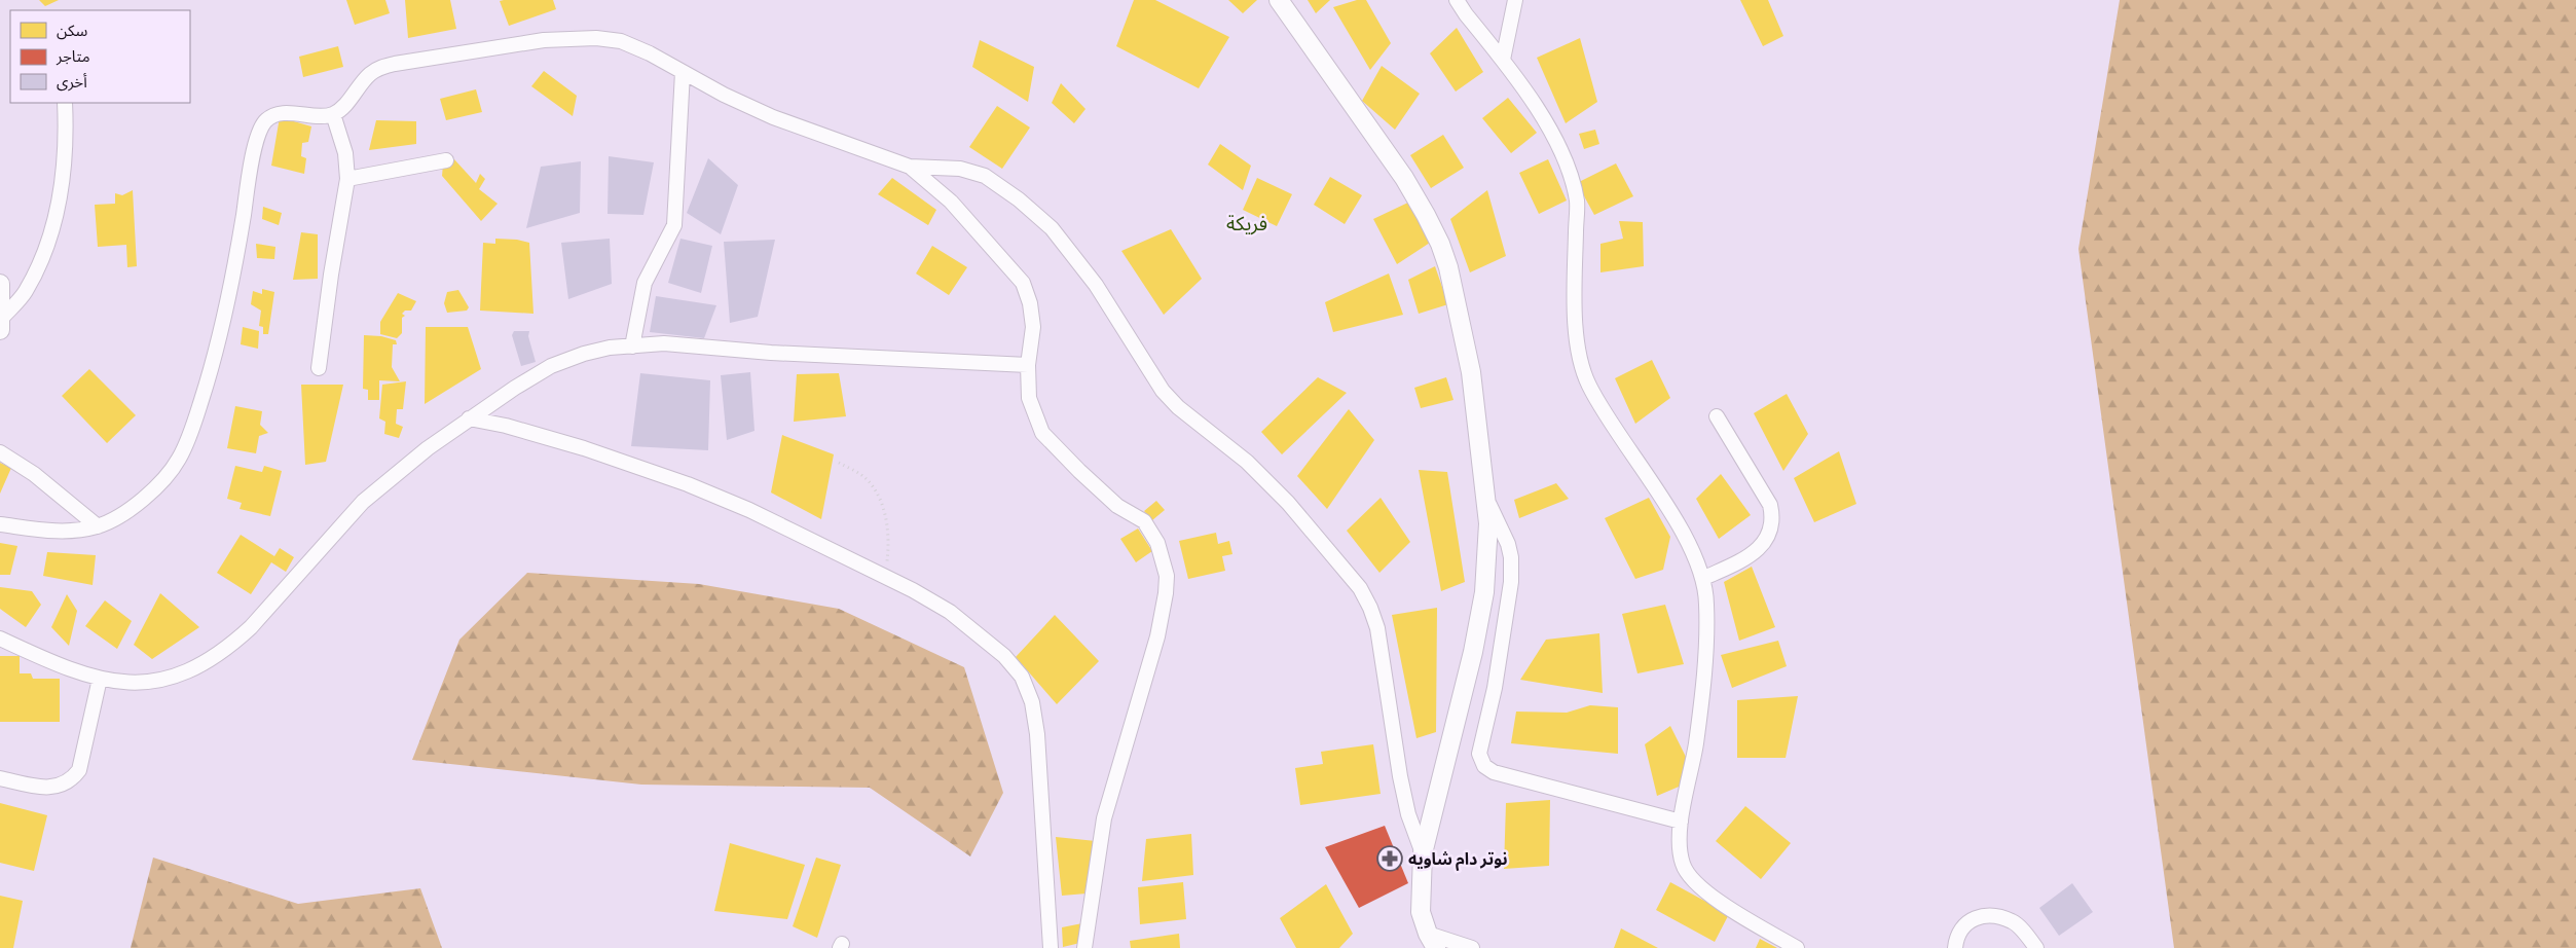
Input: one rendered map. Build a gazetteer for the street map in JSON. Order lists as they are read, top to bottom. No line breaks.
{"districts":["فريكة"],"places":{"pharmacy":["نوتر دام شاويه"]},"legend":["سكن","متاجر","أخرى"]}
